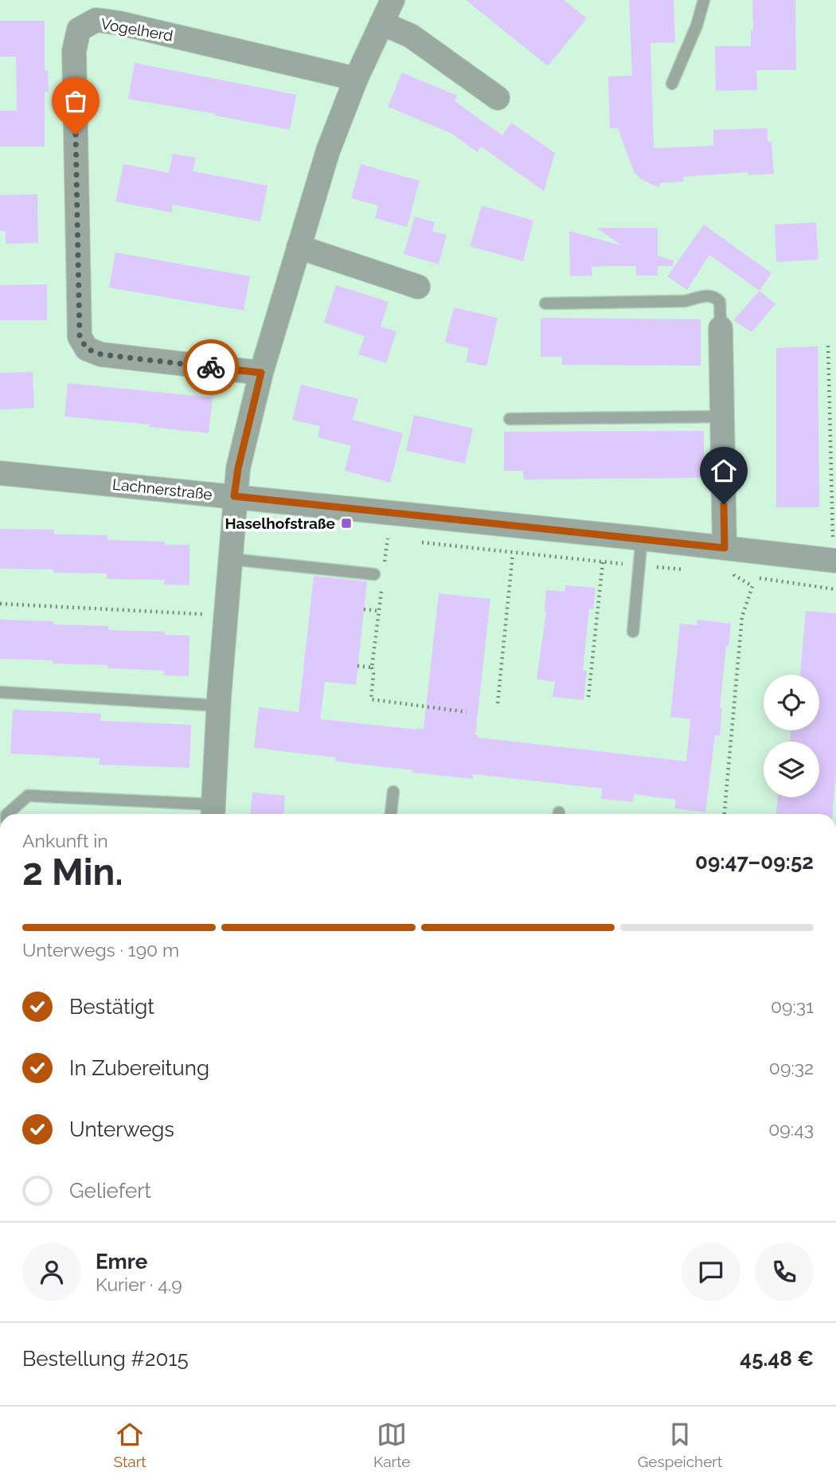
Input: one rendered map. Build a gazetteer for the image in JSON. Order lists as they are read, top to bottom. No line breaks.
{"streets":{"street":["Vogelherd","Lachnerstraße"]},"places":{"transit":["Haselhofstraße"]},"page":{"heading":["2 Min.","Ankunft in","09:47–09:52"],"panel":["Emre","Kurier · 4.9","Bestellung #2015","45.48 €"],"bar":"Unterwegs · 190 m","list":[["Bestätigt","09:31"],["In Zubereitung","09:32"],["Unterwegs","09:43"],"Geliefert"],"tabs":["Start","Karte","Gespeichert"]}}
